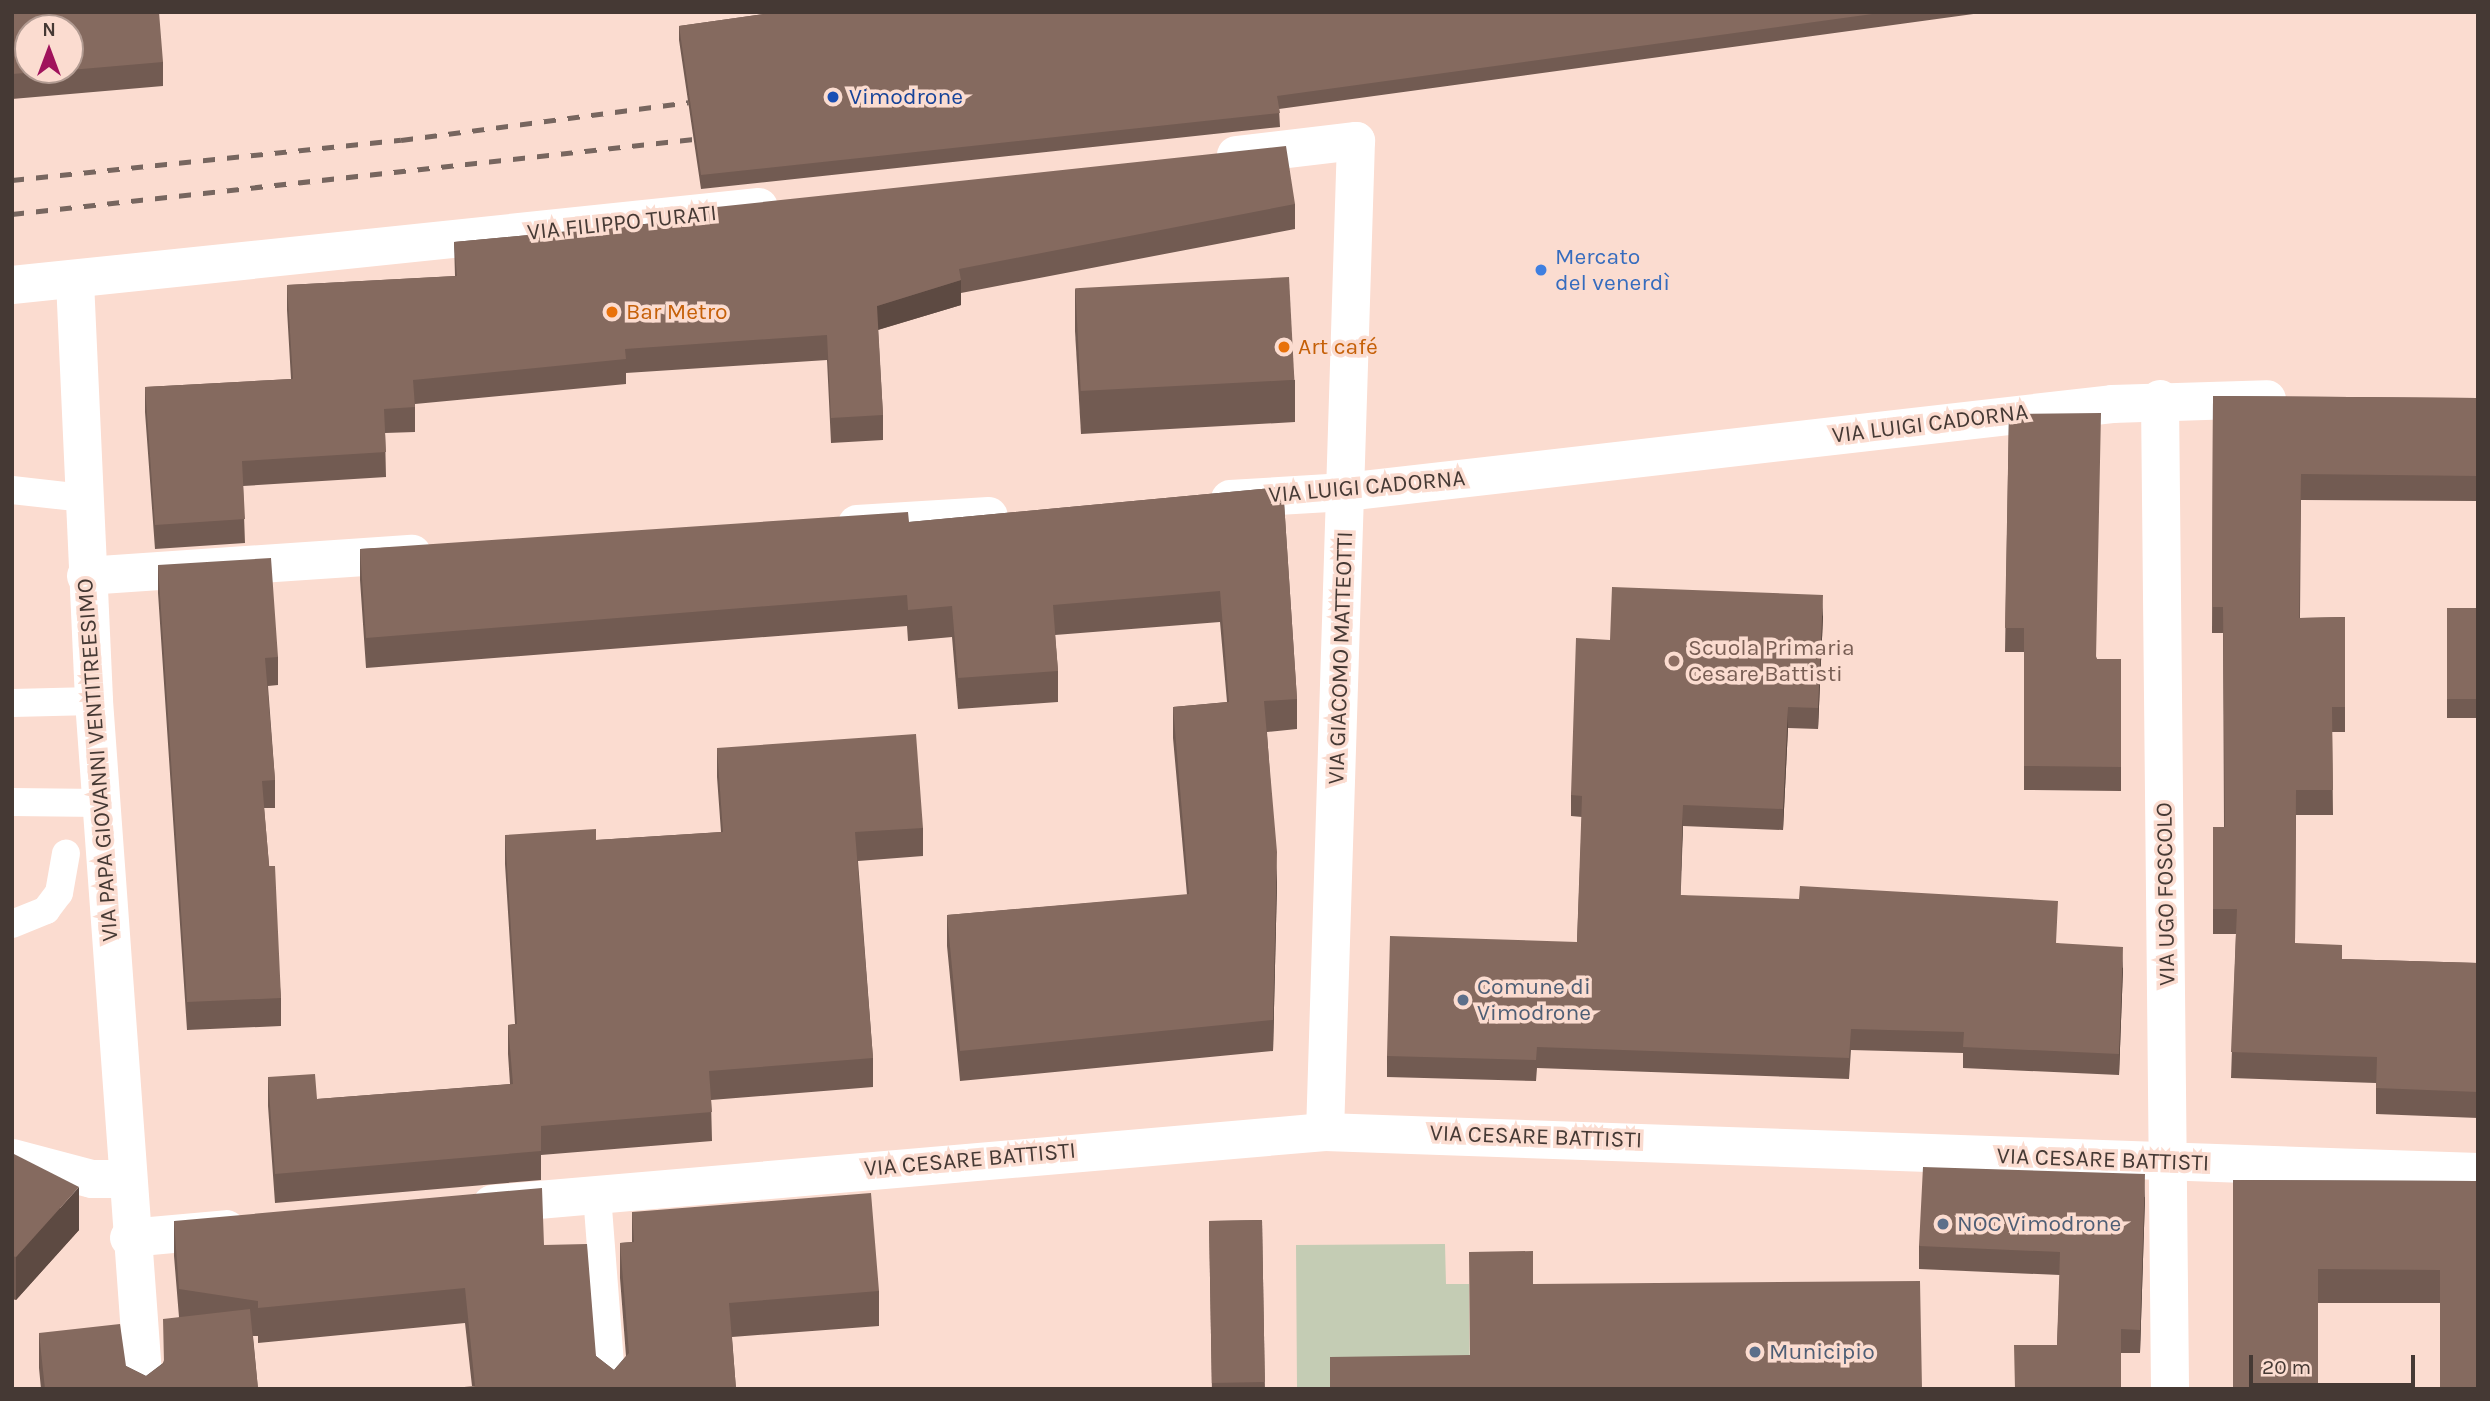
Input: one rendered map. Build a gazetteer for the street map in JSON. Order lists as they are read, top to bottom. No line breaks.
{"streets":{"street":["VIA FILIPPO TURATI","VIA LUIGI CADORNA","VIA GIACOMO MATTEOTTI","VIA PAPA GIOVANNI VENTITREESIMO","VIA UGO FOSCOLO","VIA CESARE BATTISTI"]},"crossings":[["VIA FILIPPO TURATI","VIA PAPA GIOVANNI VENTITREESIMO"],["VIA LUIGI CADORNA","VIA GIACOMO MATTEOTTI"],["VIA LUIGI CADORNA","VIA UGO FOSCOLO"],["VIA GIACOMO MATTEOTTI","VIA CESARE BATTISTI"],["VIA UGO FOSCOLO","VIA CESARE BATTISTI"]],"places":["Vimodrone","Mercato del venerdì","Bar Metro","Art café","Scuola Primaria Cesare Battisti","Comune di Vimodrone","NOC Vimodrone","Municipio"],"scale_bar":"20 m","north":"top"}
